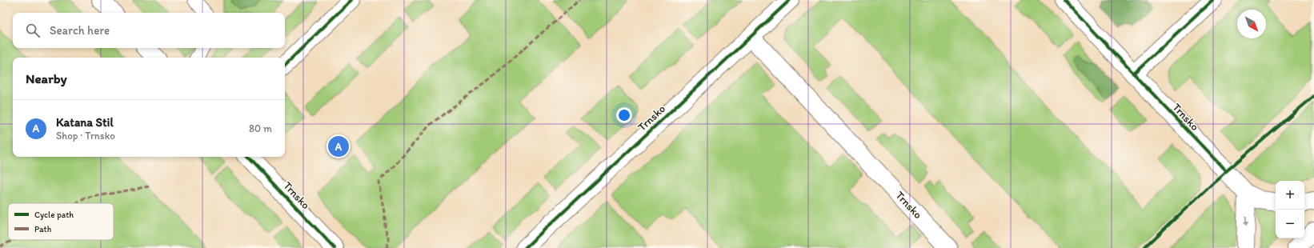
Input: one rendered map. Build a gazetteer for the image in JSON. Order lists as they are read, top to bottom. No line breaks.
{"streets":{"street":["Trnsko"]},"legend":["Cycle path","Path"],"north":"bottom right","page":{"search":"Search here","heading":"Nearby","list":[{"mark":"A","name":"Katana Stil","note":"Shop · Trnsko","value":"80 m"}],"pins":"A","map_buttons":["+","−"]}}
